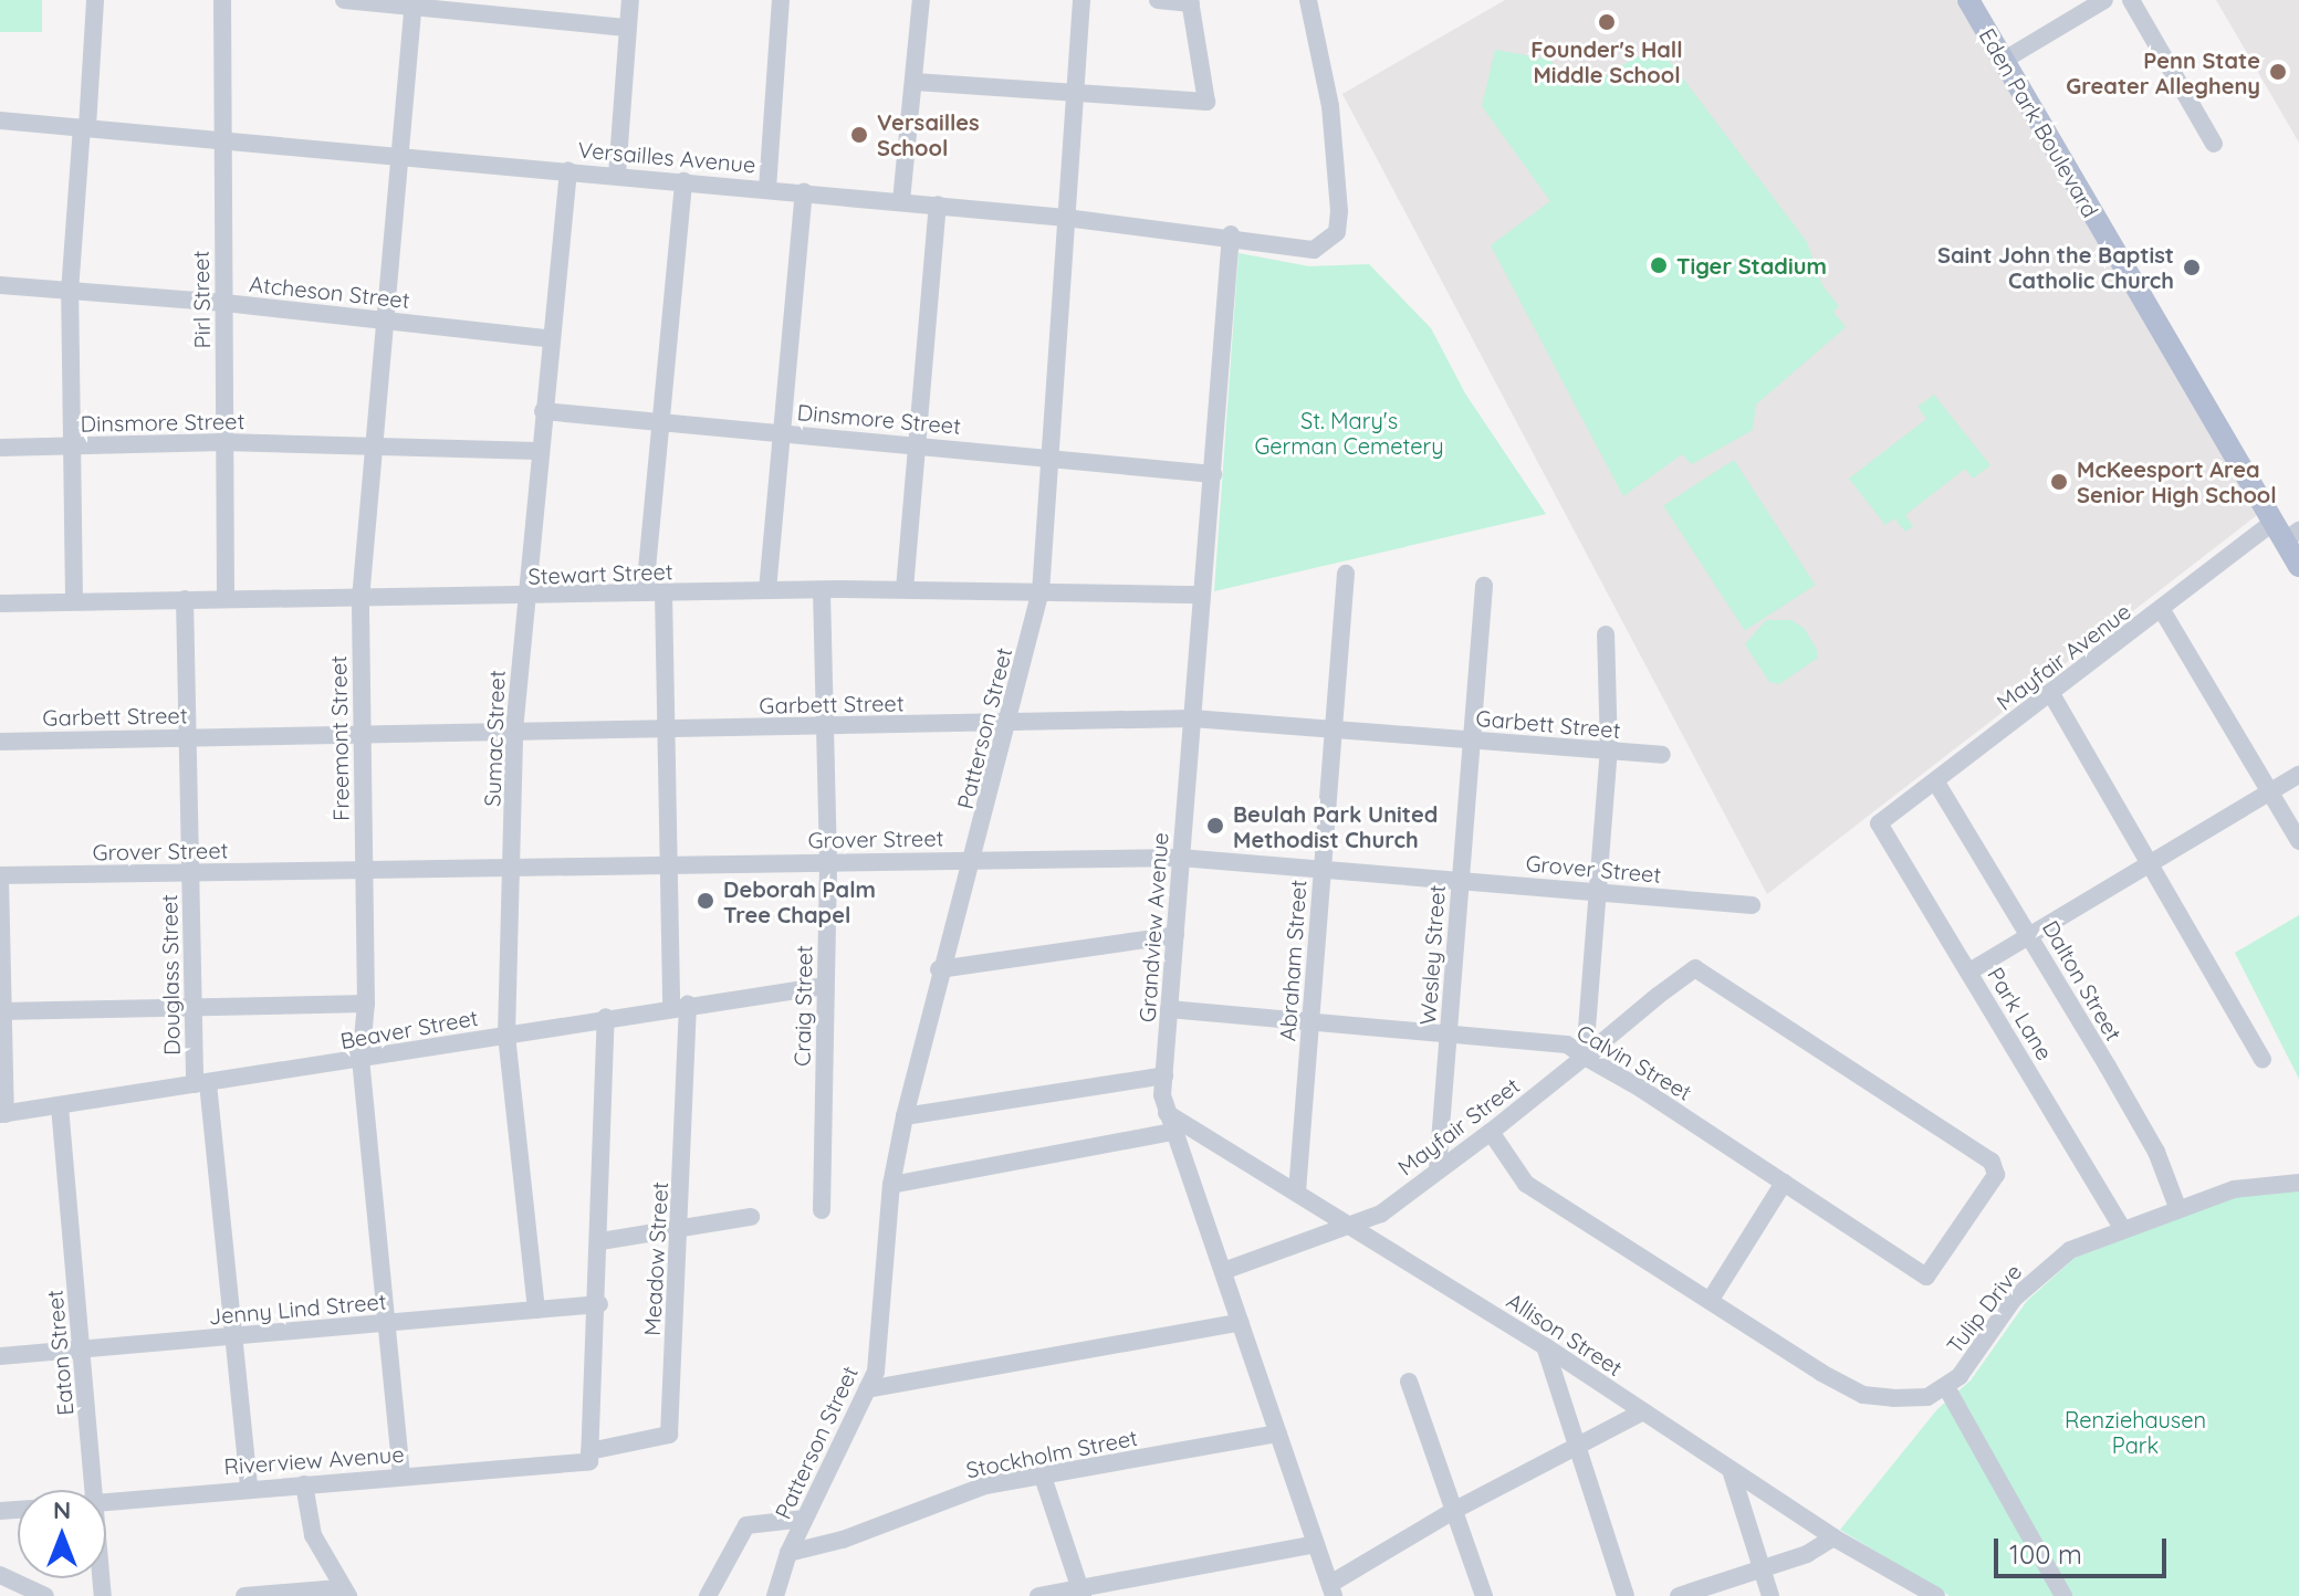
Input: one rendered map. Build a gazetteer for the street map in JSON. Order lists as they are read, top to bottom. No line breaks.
{"streets":{"main road":["Eden Park Boulevard"],"street":["Versailles Avenue","Atcheson Street","Pirl Street","Dinsmore Street","Stewart Street","Mayfair Avenue","Garbett Street","Patterson Street","Freemont Street","Sumac Street","Grover Street","Grandview Avenue","Wesley Street","Abraham Street","Douglass Street","Dalton Street","Craig Street","Park Lane","Beaver Street","Calvin Street","Mayfair Street","Meadow Street","Jenny Lind Street","Tulip Drive","Allison Street","Eaton Street","Stockholm Street","Riverview Avenue"]},"crossings":[["Eden Park Boulevard","Mayfair Avenue"],["Versailles Avenue","Pirl Street"],["Versailles Avenue","Patterson Street"],["Versailles Avenue","Freemont Street"],["Versailles Avenue","Sumac Street"],["Versailles Avenue","Grandview Avenue"],["Versailles Avenue","Meadow Street"],["Atcheson Street","Pirl Street"],["Atcheson Street","Freemont Street"],["Atcheson Street","Sumac Street"],["Pirl Street","Dinsmore Street"],["Pirl Street","Stewart Street"],["Dinsmore Street","Patterson Street"],["Dinsmore Street","Freemont Street"],["Dinsmore Street","Sumac Street"],["Dinsmore Street","Grandview Avenue"],["Dinsmore Street","Meadow Street"],["Stewart Street","Patterson Street"],["Stewart Street","Freemont Street"],["Stewart Street","Sumac Street"],["Stewart Street","Grandview Avenue"],["Stewart Street","Douglass Street"],["Stewart Street","Craig Street"],["Stewart Street","Meadow Street"],["Mayfair Avenue","Dalton Street"],["Mayfair Avenue","Park Lane"],["Garbett Street","Patterson Street"],["Garbett Street","Freemont Street"],["Garbett Street","Sumac Street"],["Garbett Street","Grandview Avenue"],["Garbett Street","Wesley Street"],["Garbett Street","Abraham Street"],["Garbett Street","Douglass Street"],["Garbett Street","Craig Street"],["Garbett Street","Meadow Street"],["Patterson Street","Grover Street"],["Patterson Street","Stockholm Street"],["Freemont Street","Grover Street"],["Freemont Street","Beaver Street"],["Freemont Street","Jenny Lind Street"],["Freemont Street","Riverview Avenue"],["Sumac Street","Grover Street"],["Sumac Street","Beaver Street"],["Sumac Street","Jenny Lind Street"],["Grover Street","Grandview Avenue"],["Grover Street","Wesley Street"],["Grover Street","Abraham Street"],["Grover Street","Douglass Street"],["Grover Street","Craig Street"],["Grover Street","Meadow Street"],["Grandview Avenue","Calvin Street"],["Grandview Avenue","Mayfair Street"],["Grandview Avenue","Allison Street"],["Grandview Avenue","Stockholm Street"],["Wesley Street","Calvin Street"],["Wesley Street","Mayfair Street"],["Abraham Street","Calvin Street"],["Abraham Street","Allison Street"],["Douglass Street","Beaver Street"],["Douglass Street","Jenny Lind Street"],["Douglass Street","Riverview Avenue"],["Dalton Street","Tulip Drive"],["Craig Street","Beaver Street"],["Park Lane","Tulip Drive"],["Beaver Street","Meadow Street"],["Beaver Street","Eaton Street"],["Calvin Street","Mayfair Street"],["Mayfair Street","Allison Street"],["Meadow Street","Riverview Avenue"],["Jenny Lind Street","Eaton Street"]],"parks":["St. Mary's German Cemetery","Renziehausen Park"],"places":["Founder's Hall Middle School","Penn State Greater Allegheny","Versailles School","Tiger Stadium","Saint John the Baptist Catholic Church","McKeesport Area Senior High School","Beulah Park United Methodist Church","Deborah Palm Tree Chapel"],"scale_bar":"100 m","north":"top"}
